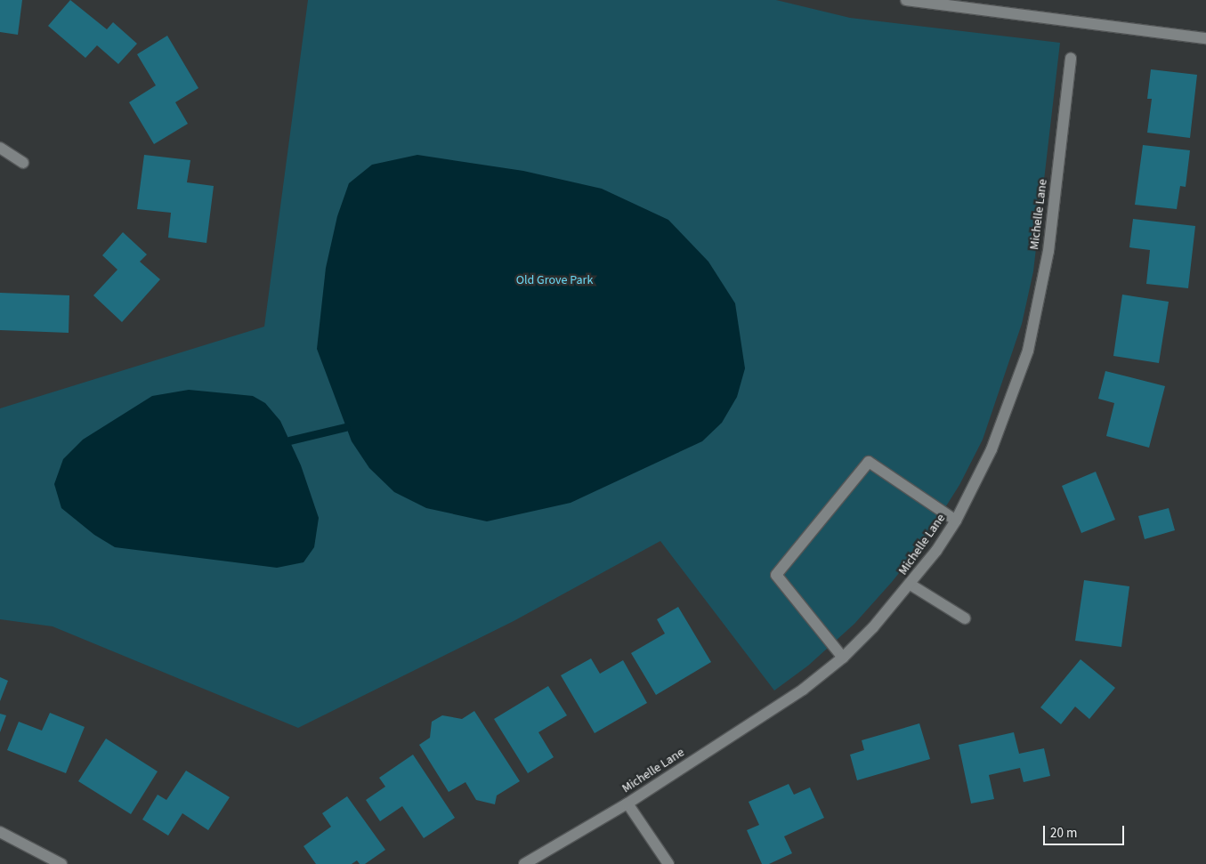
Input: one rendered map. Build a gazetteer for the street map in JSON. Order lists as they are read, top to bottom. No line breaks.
{"streets":{"street":["Michelle Lane"]},"parks":["Old Grove Park"],"scale_bar":"20 m"}
